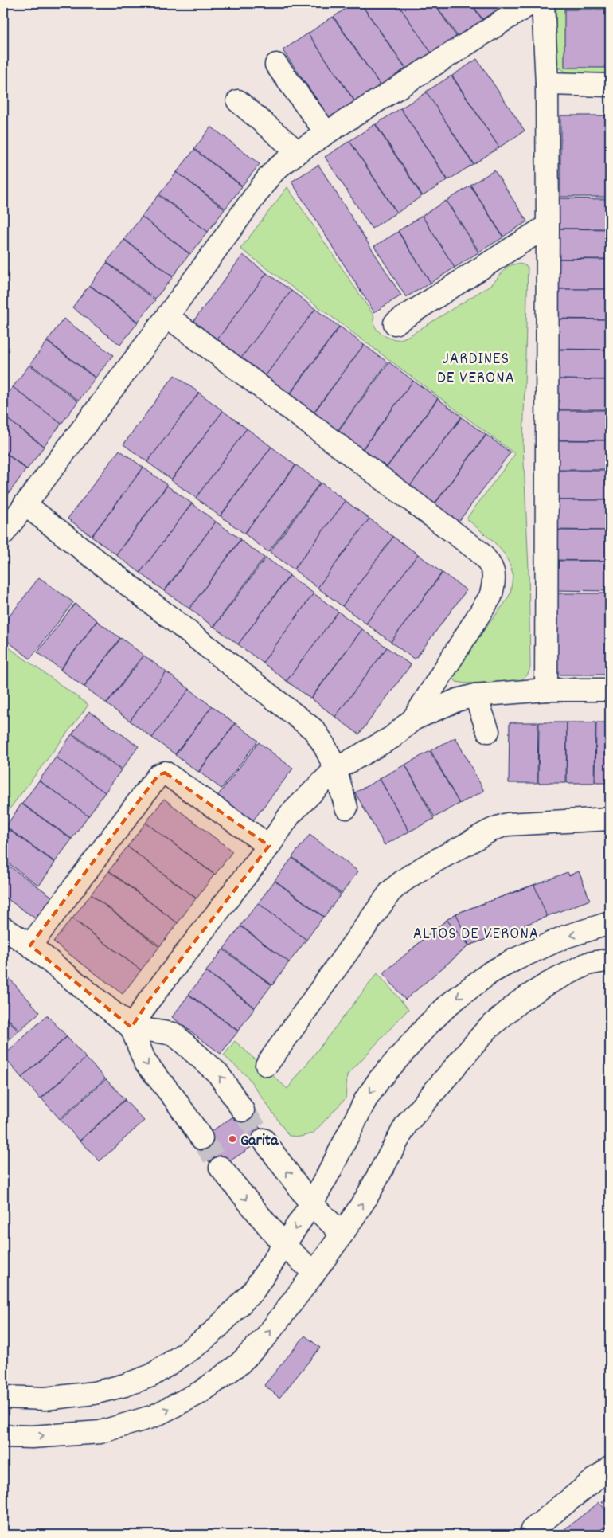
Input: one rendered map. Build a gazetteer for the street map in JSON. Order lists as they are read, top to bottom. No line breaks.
{"districts":["JARDINES DE VERONA","ALTOS DE VERONA"],"places":["Garita"]}
